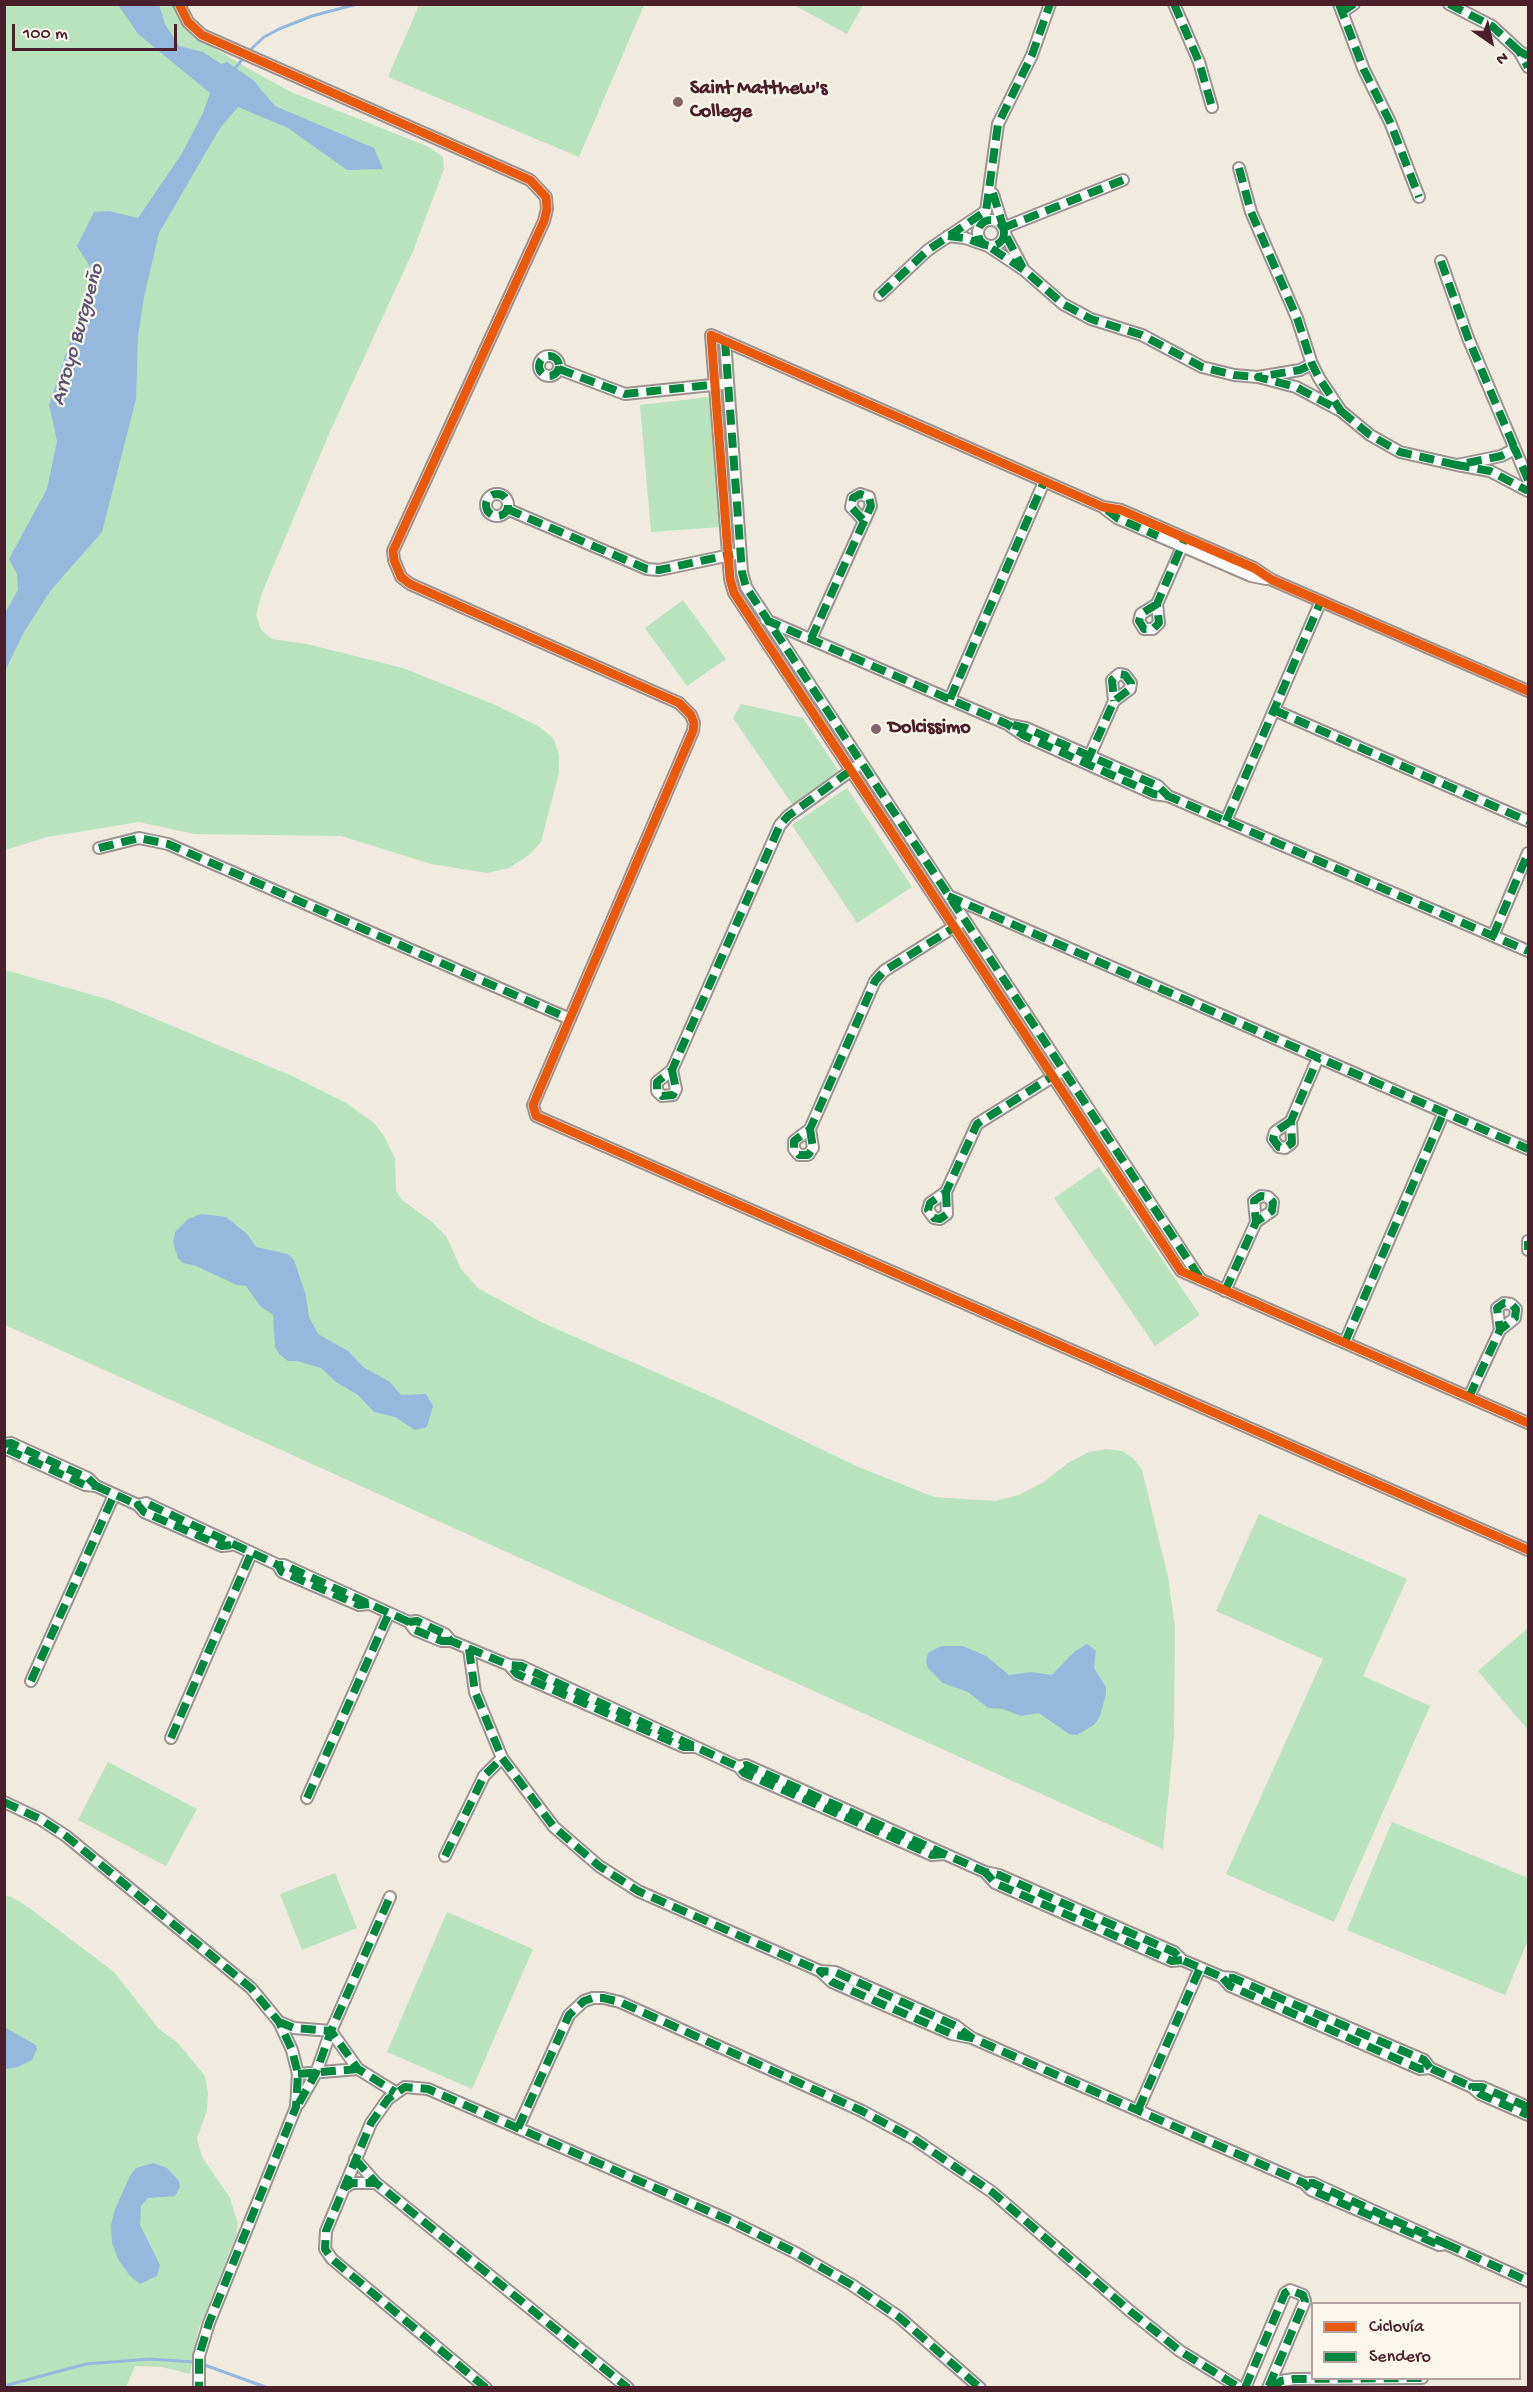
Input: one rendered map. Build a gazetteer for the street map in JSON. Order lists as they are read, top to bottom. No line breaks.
{"water":["Arroyo Burgueño"],"places":["Saint Matthew's College","Dolcissimo"],"legend":["Ciclovía","Sendero"],"scale_bar":"100 m","north":"bottom right"}
